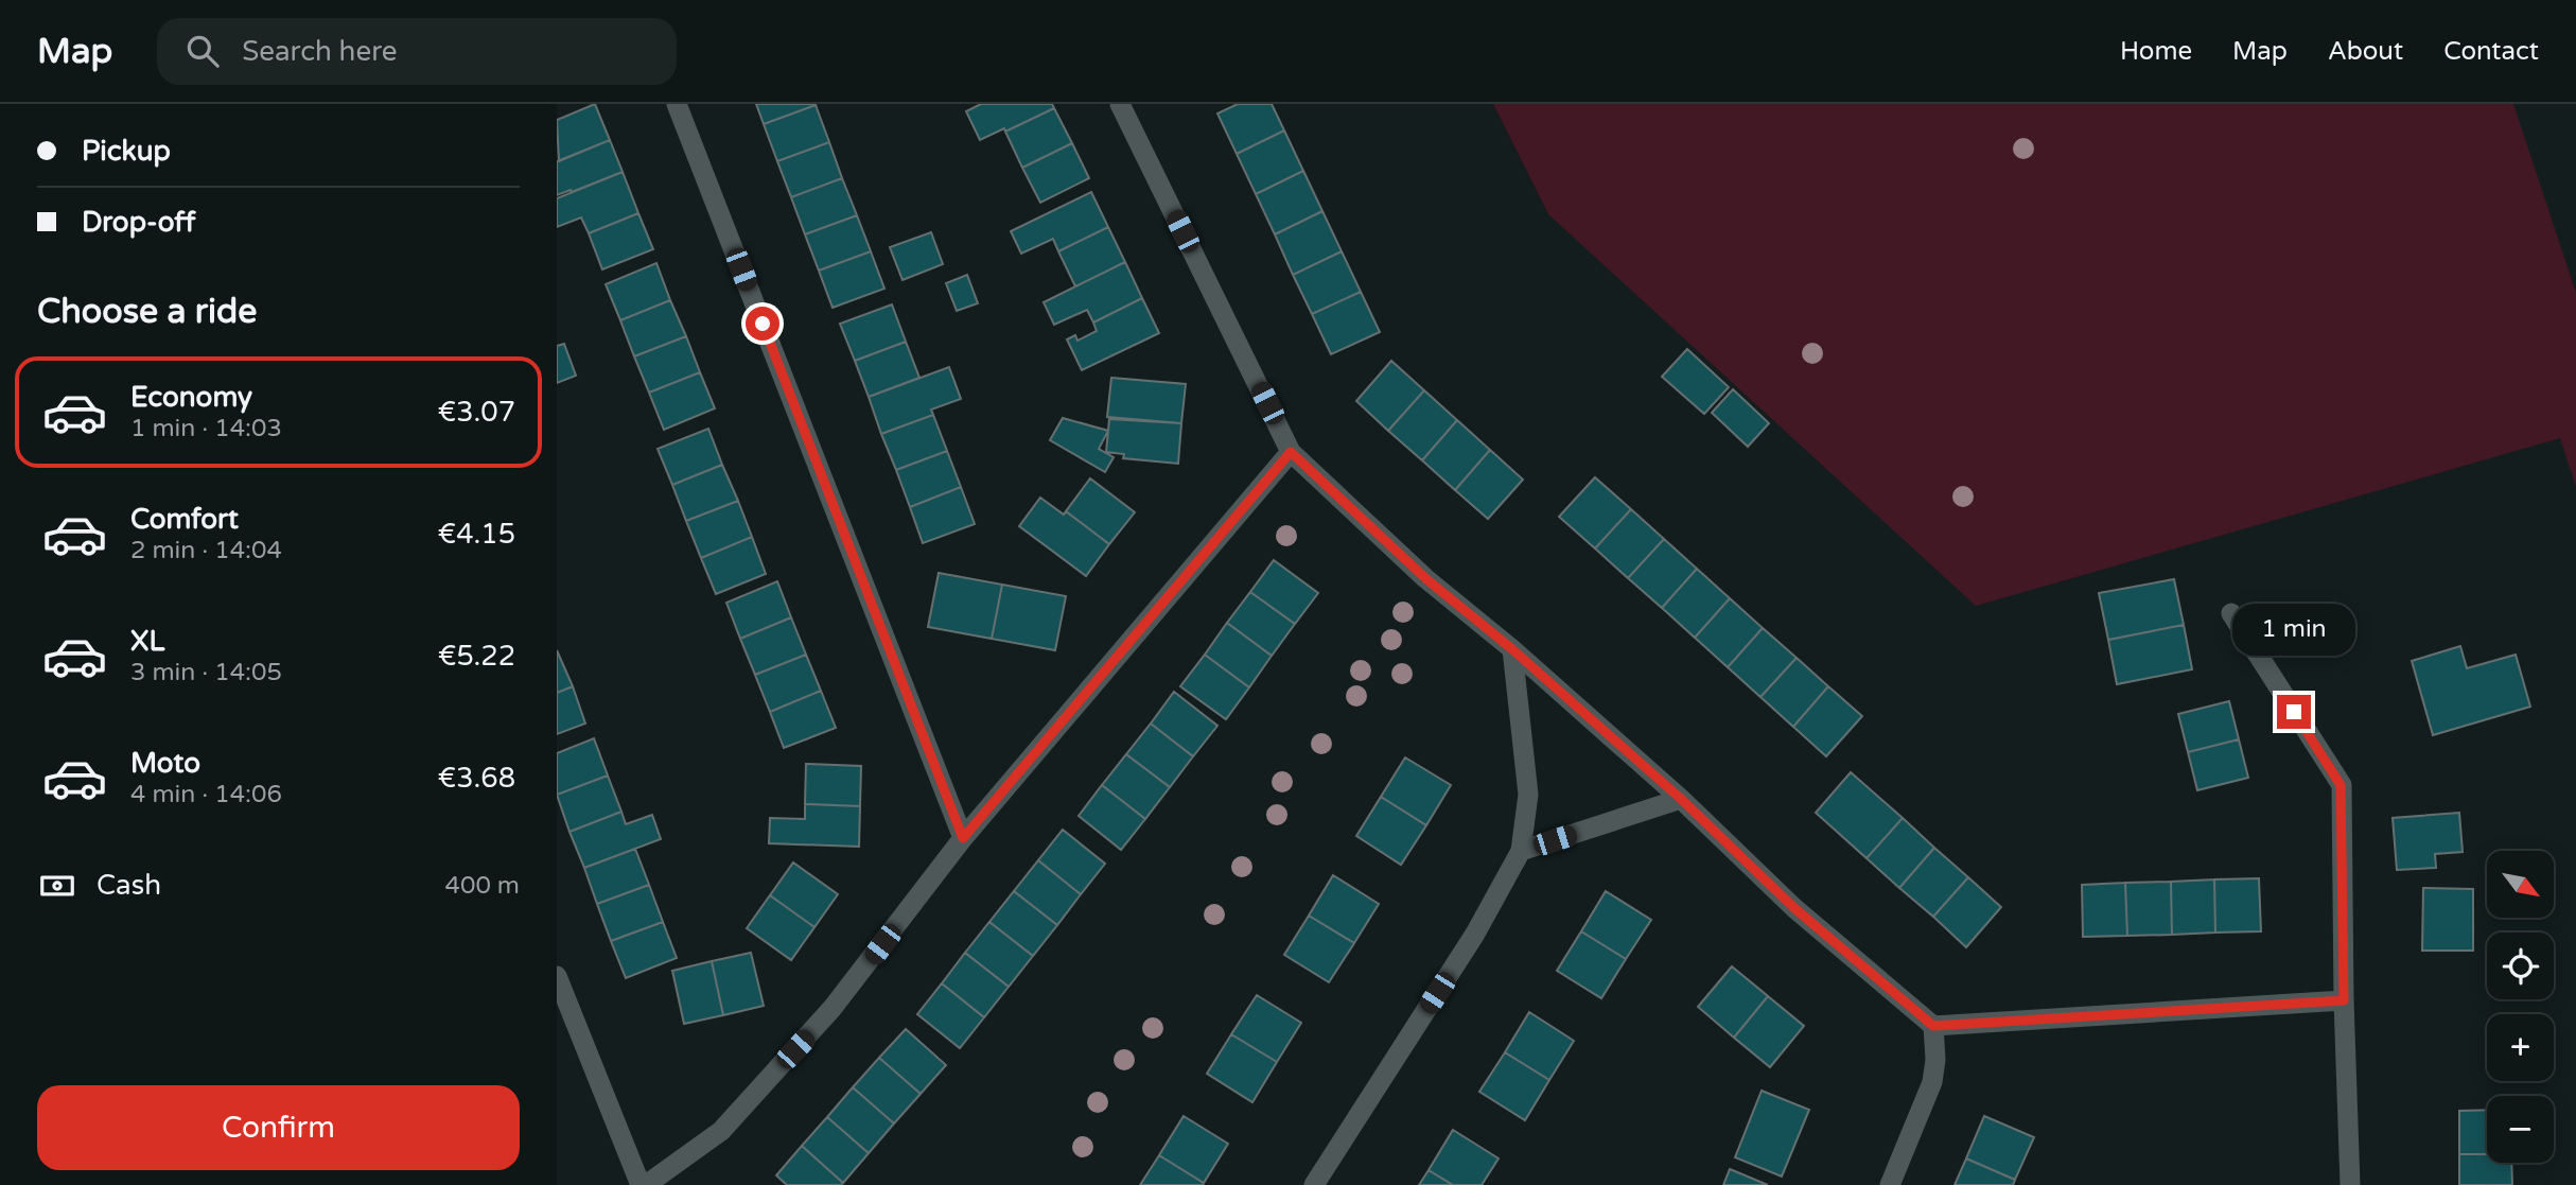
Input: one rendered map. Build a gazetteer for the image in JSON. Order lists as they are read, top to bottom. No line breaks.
{"north":"bottom right","page":{"header":"Map","search":"Search here","nav":["Home","Map","About","Contact"],"banner":["Pickup","Drop-off"],"heading":"Choose a ride","list":[{"name":"Economy","note":"1 min · 14:03","value":"€3.07"},{"name":"Comfort","note":"2 min · 14:04","value":"€4.15"},{"name":"XL","note":"3 min · 14:05","value":"€5.22"},{"name":"Moto","note":"4 min · 14:06","value":"€3.68"}],"bubble":"1 min","pay":["Cash","400 m"],"map_buttons":["+","−"],"buttons":"Confirm"}}
